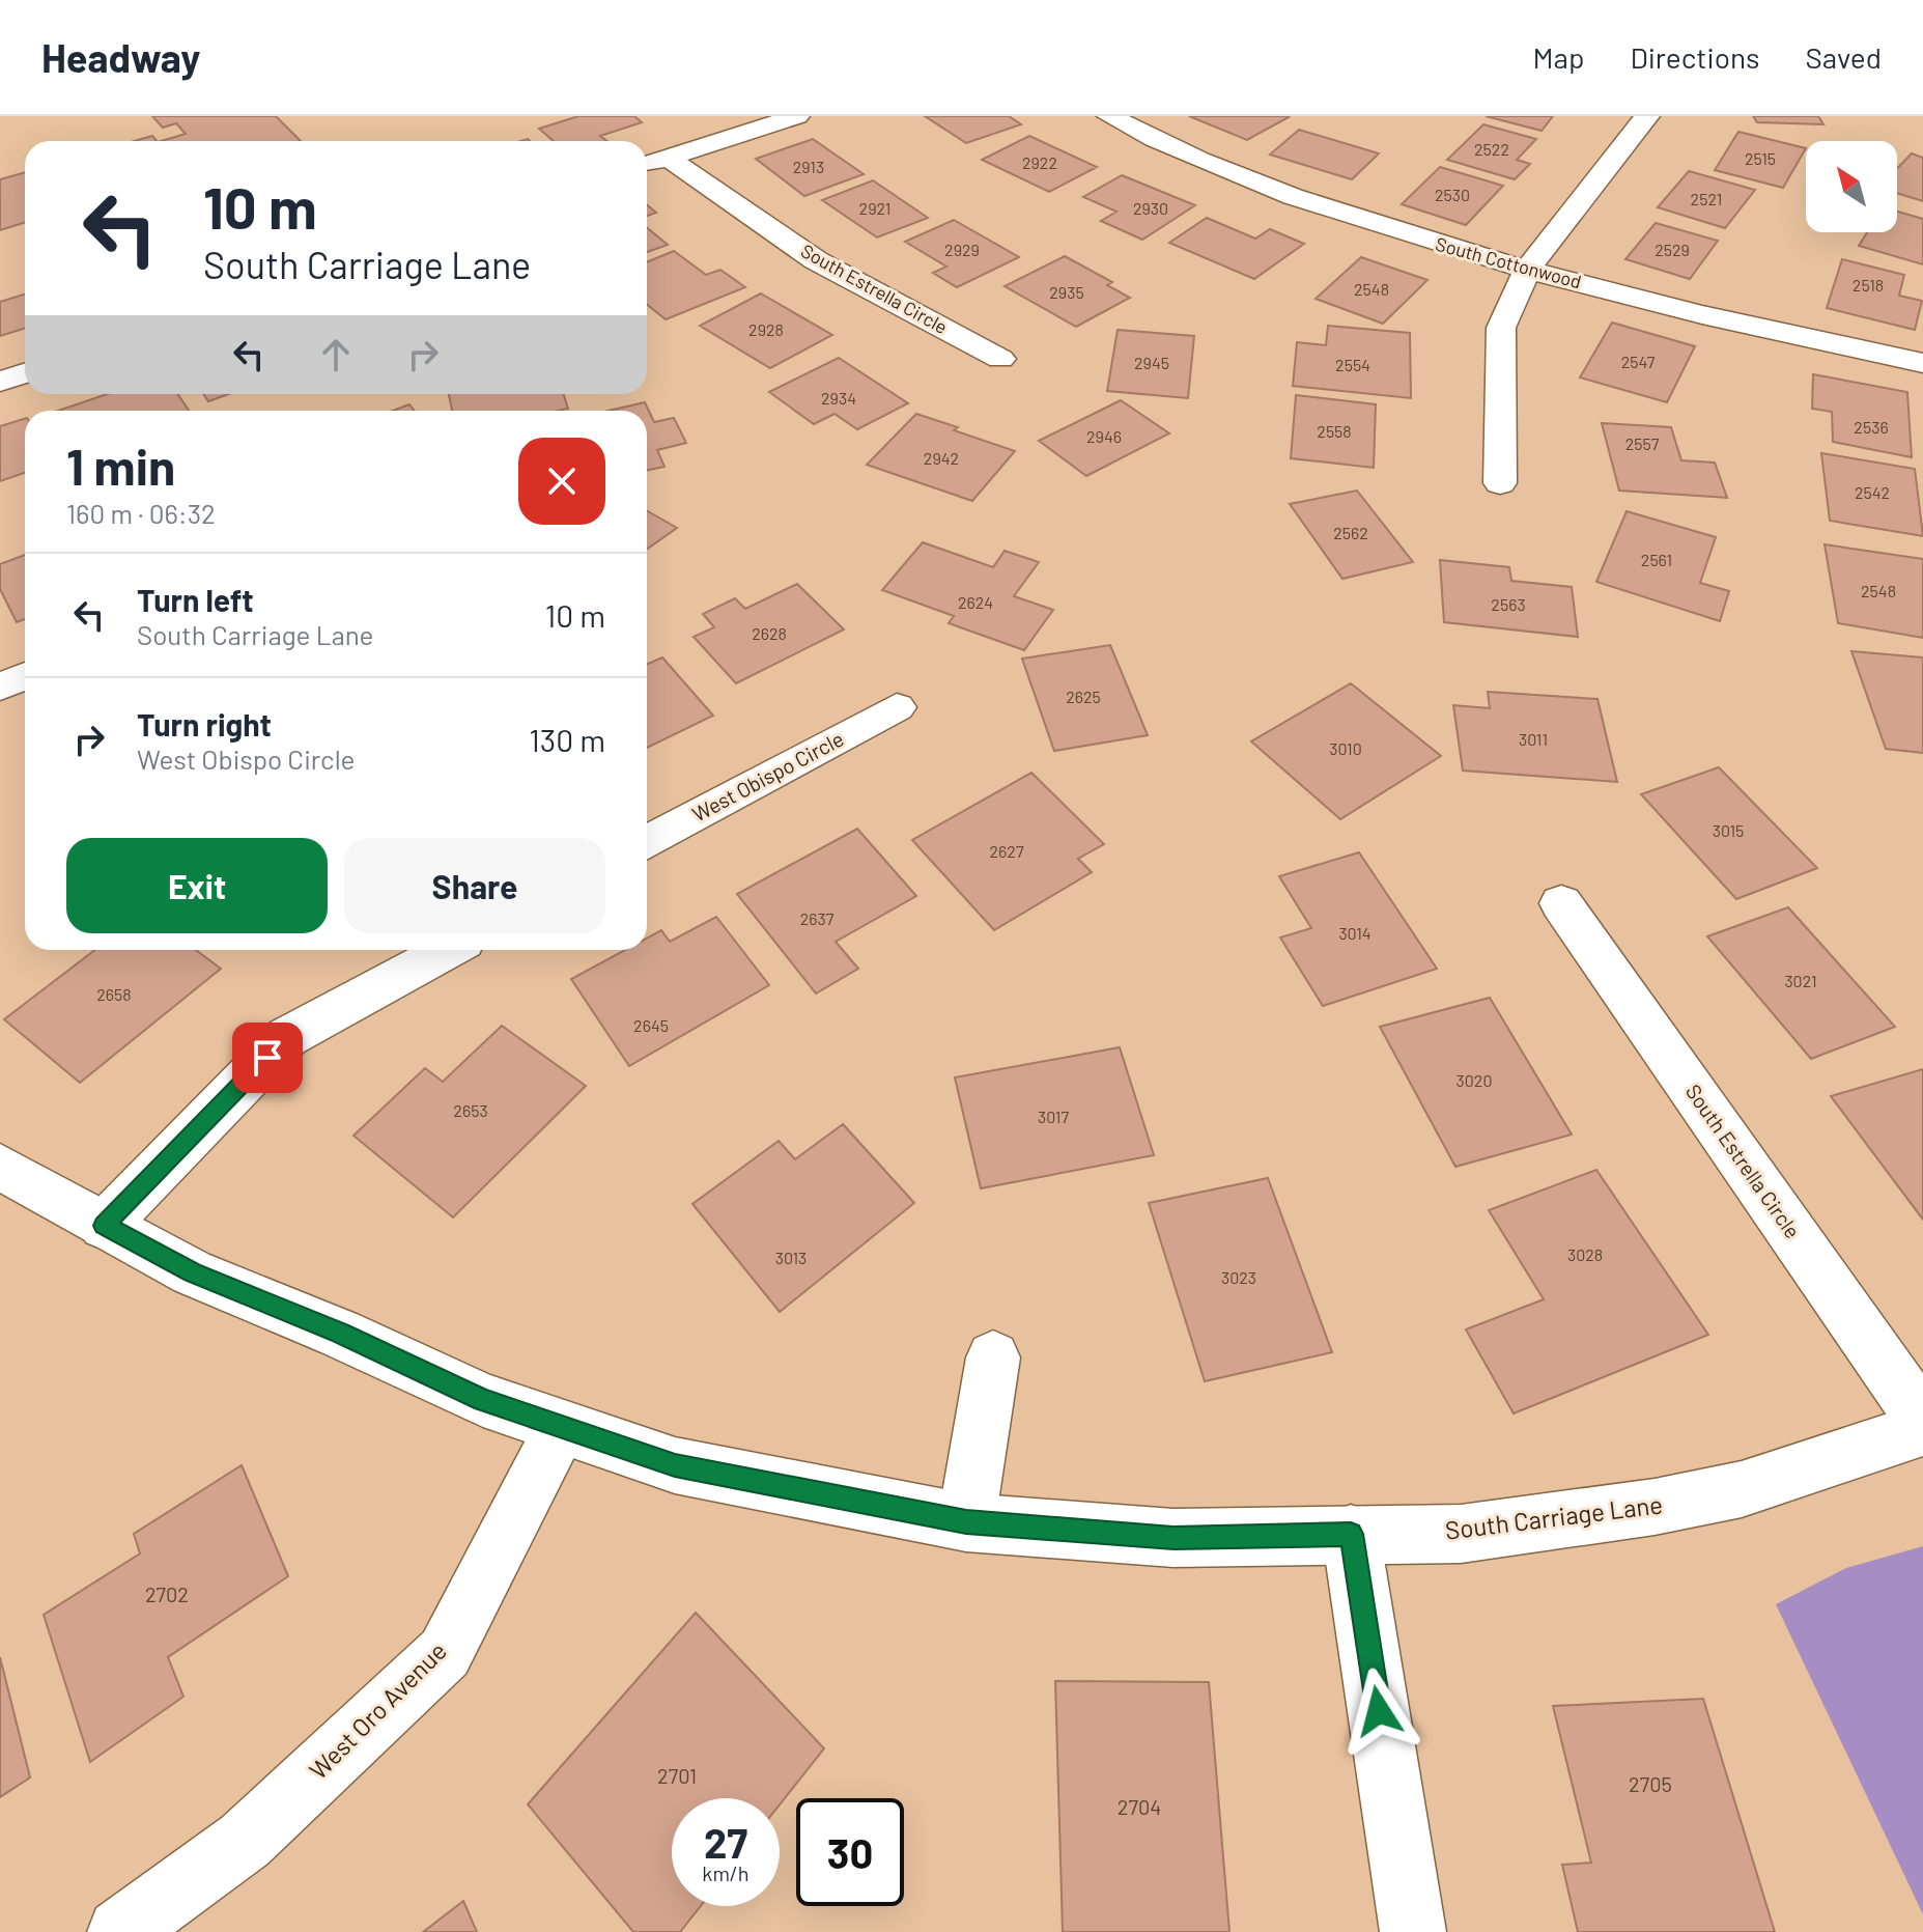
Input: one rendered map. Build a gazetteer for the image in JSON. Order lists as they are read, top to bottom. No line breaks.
{"streets":{"street":["South Cottonwood","South Estrella Circle","West Obispo Circle","South Carriage Lane","West Oro Avenue"]},"crossings":[["South Carriage Lane","West Oro Avenue"]],"house_numbers":["2522","2515","2922","2913","2530","2521","2921","2930","2929","2529","2518","2548","2935","2928","2547","2945","2554","2934","2536","2558","2946","2557","2942","2542","2562","2561","2548","2624","2563","2628","2625","3011","3010","3015","2627","2637","3014","3021","2658","2645","3020","2653","3017","3028","3013","3023","2702","2701","2705","2704"],"north":"top left","page":{"header":"Headway","nav":["Map","Directions","Saved"],"turn":["10 m","South Carriage Lane"],"heading":["1 min","160 m · 06:32"],"list":[{"name":"Turn left","note":"South Carriage Lane","value":"10 m"},{"name":"Turn right","note":"West Obispo Circle","value":"130 m"}],"buttons":["Exit","Share"],"speed":"27 km/h","limit":"30"}}
